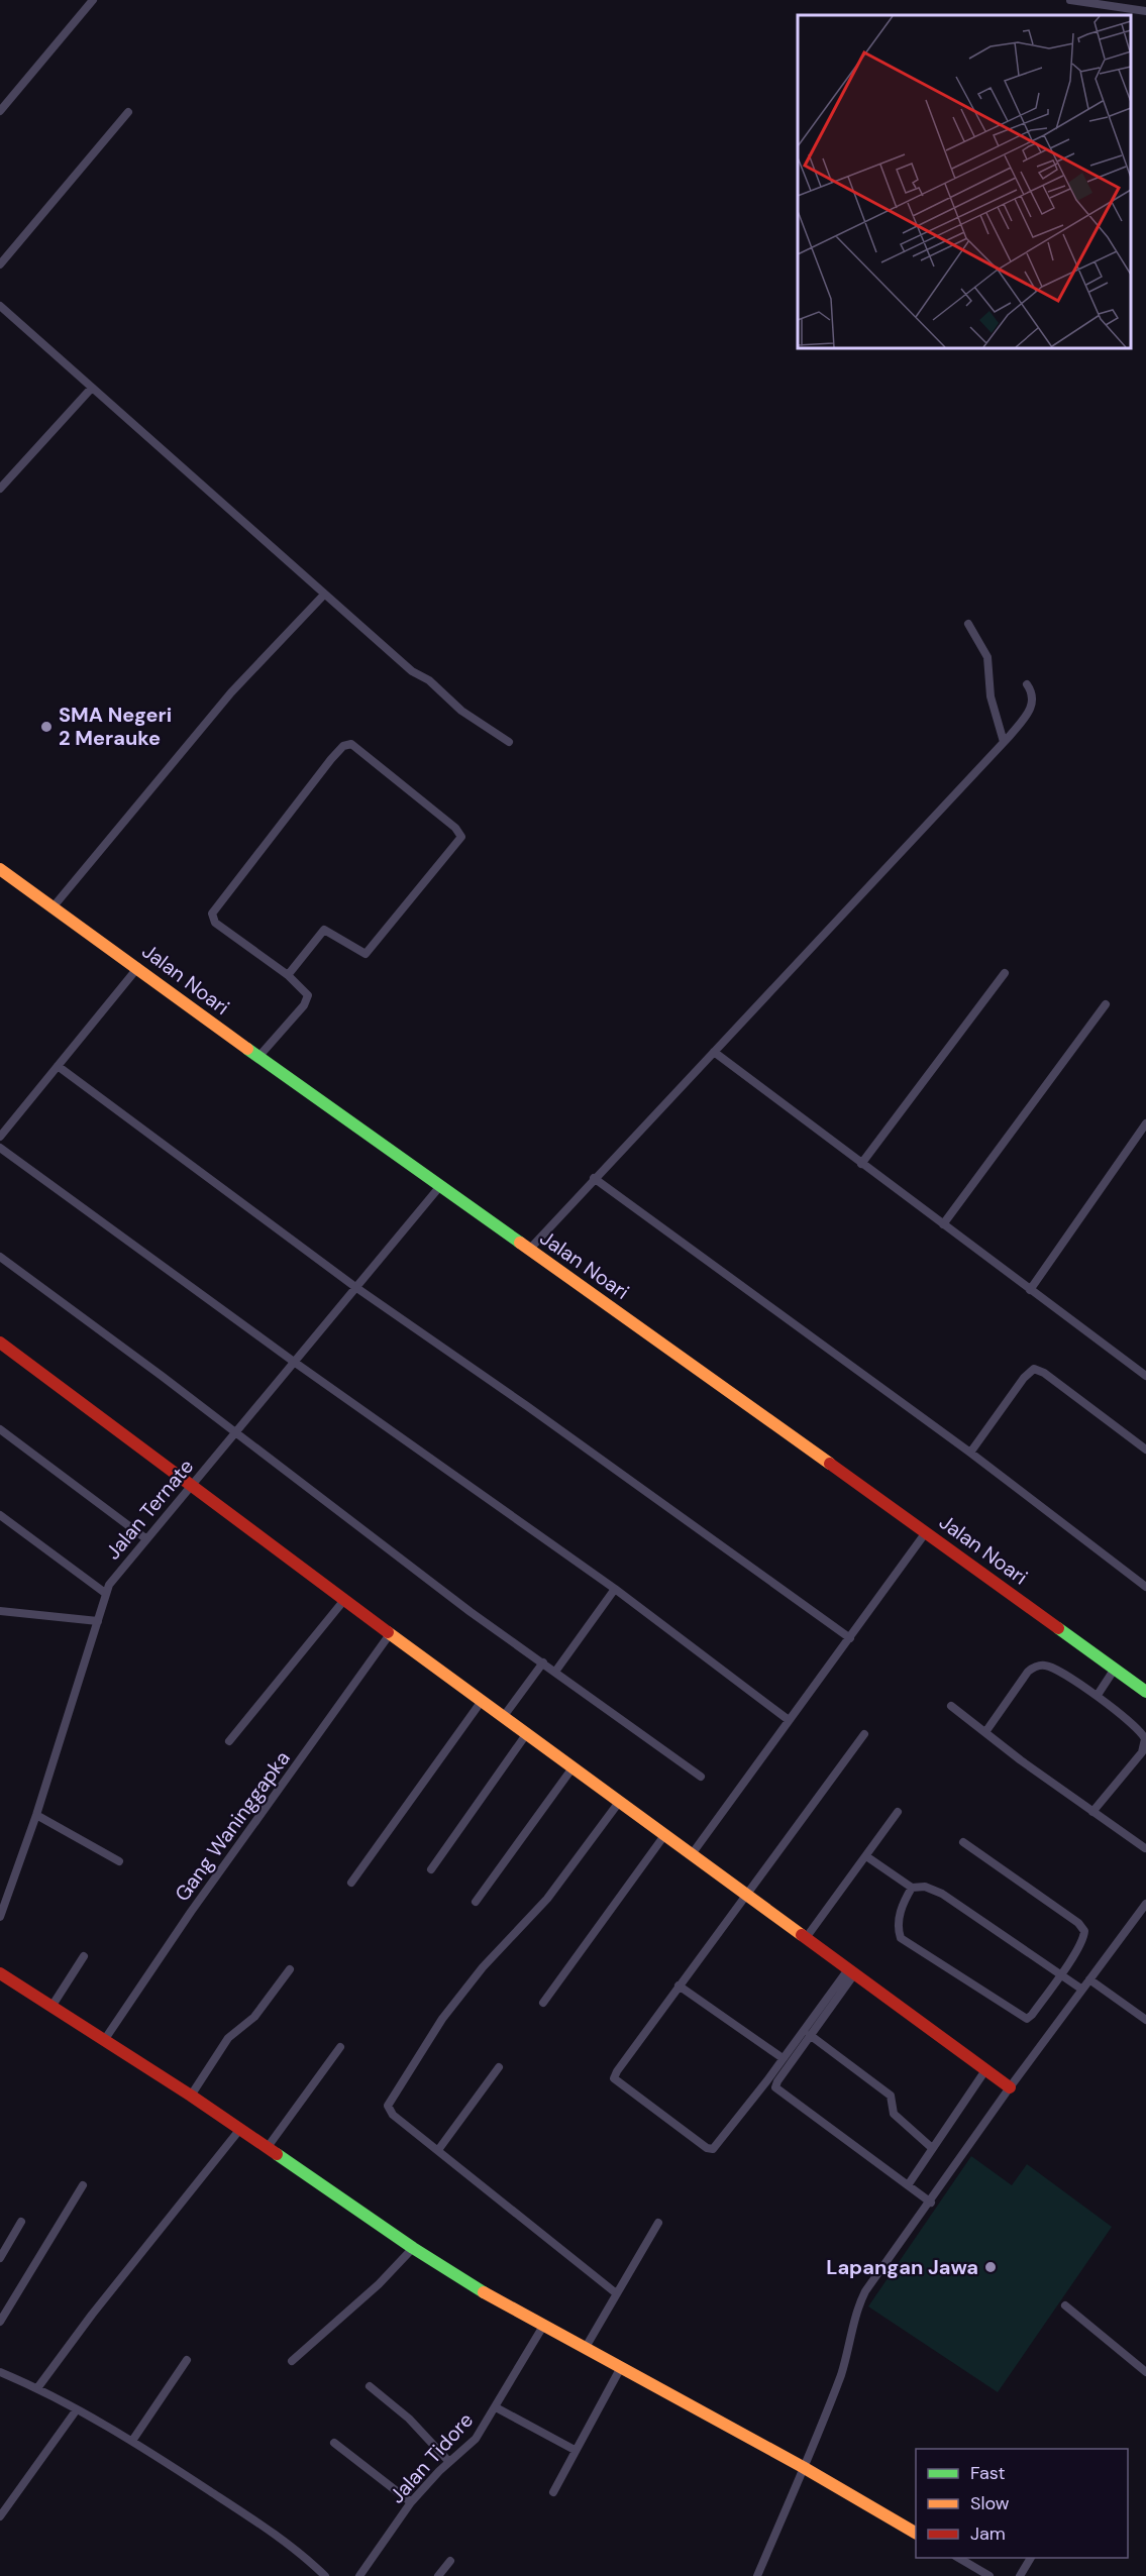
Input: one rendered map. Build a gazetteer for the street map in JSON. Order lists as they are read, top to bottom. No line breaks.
{"streets":{"street":["Jalan Noari","Jalan Ternate","Gang Waninggapka","Jalan Tidore"]},"crossings":[["Jalan Noari","Jalan Ternate"]],"places":["SMA Negeri 2 Merauke","Lapangan Jawa"],"legend":["Fast","Slow","Jam"]}
